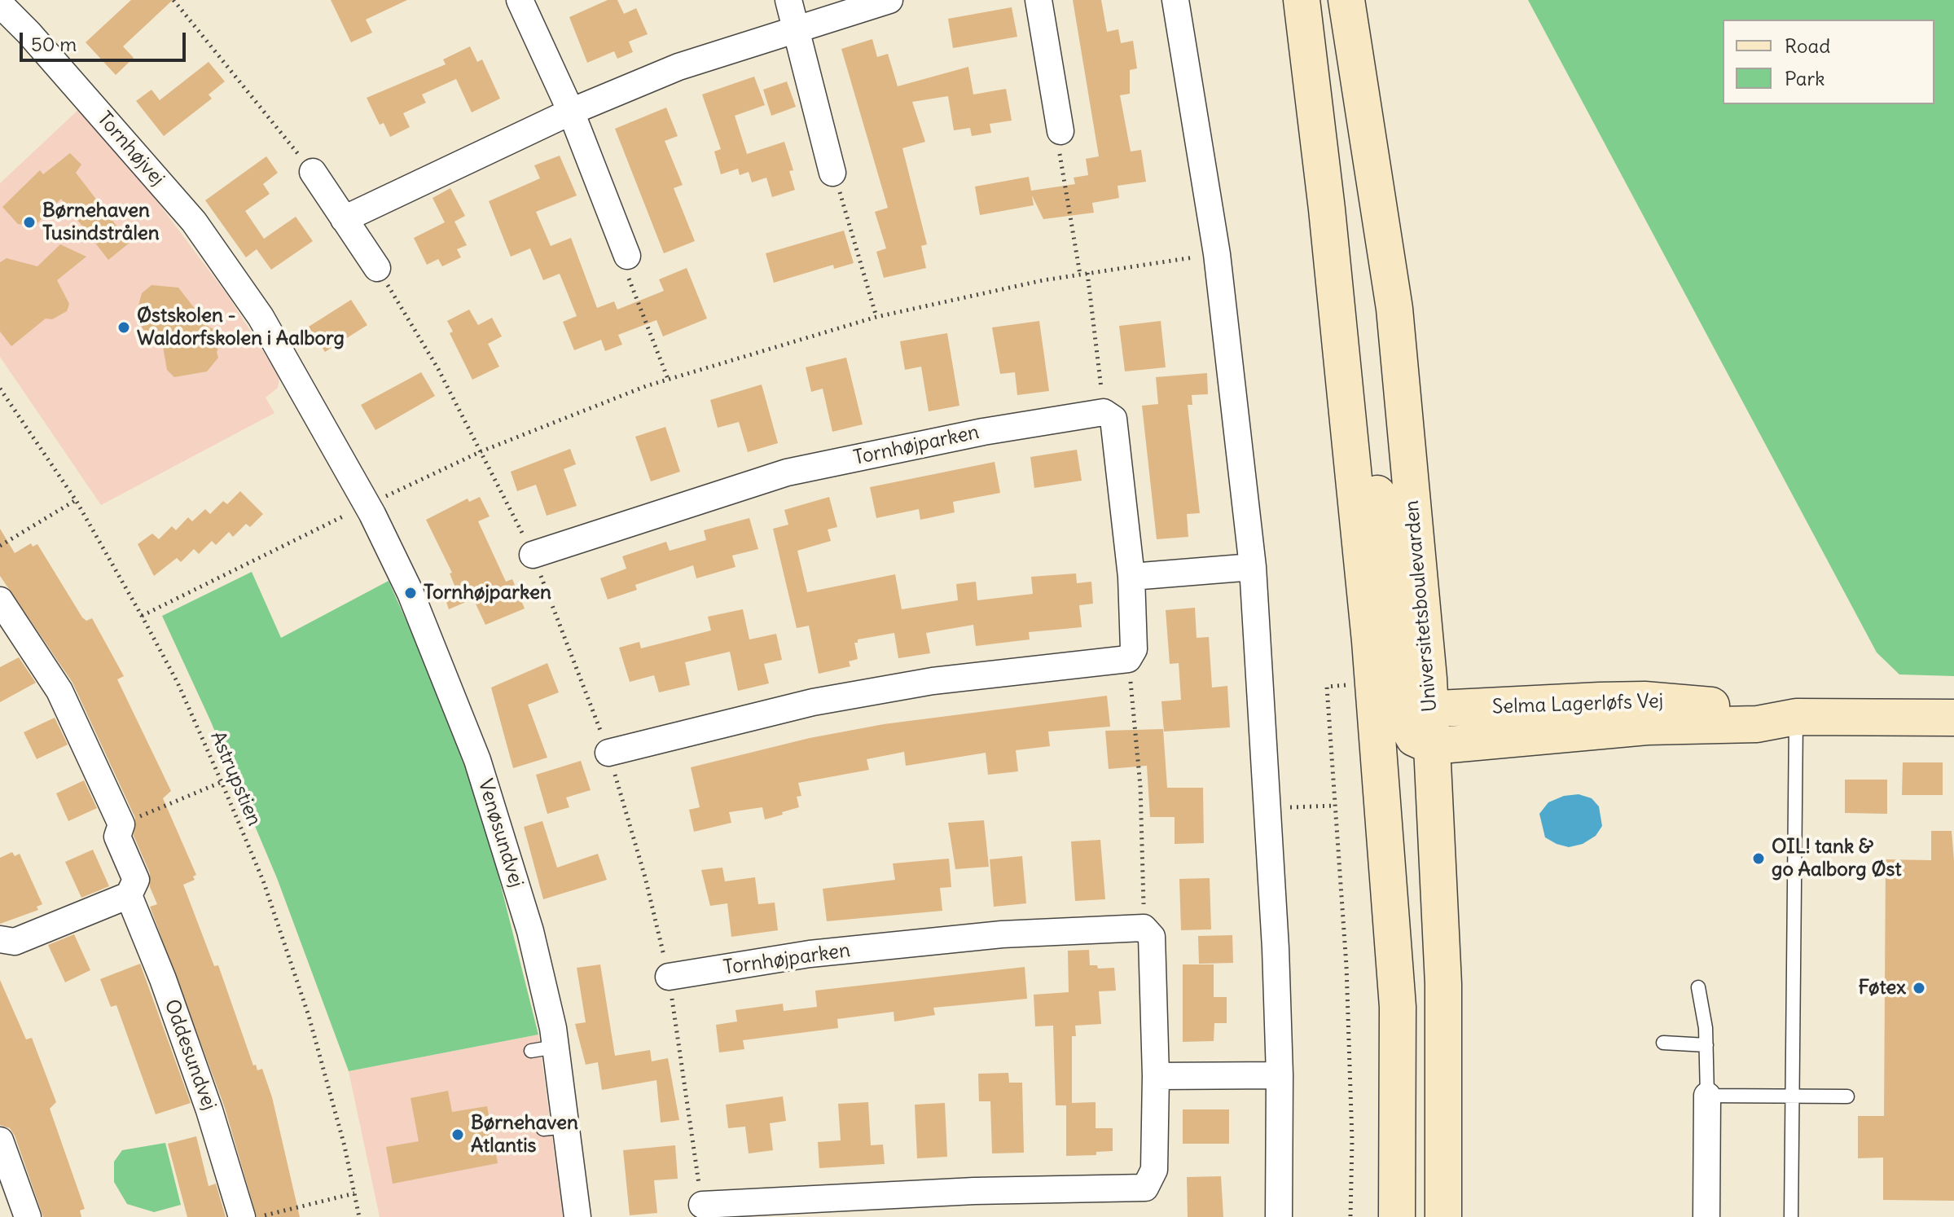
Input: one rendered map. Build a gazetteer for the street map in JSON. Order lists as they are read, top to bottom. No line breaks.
{"streets":{"main road":["Universitetsboulevarden","Selma Lagerløfs Vej"],"street":["Tornhøjvej","Tornhøjparken","Venøsundvej","Oddesundvej"],"path":["Astrupstien"]},"crossings":[["Tornhøjvej","Venøsundvej"],["Universitetsboulevarden","Selma Lagerløfs Vej"]],"places":["Børnehaven Tusindstrålen","Østskolen - Waldorfskolen i Aalborg","Tornhøjparken","OIL! tank & go Aalborg Øst","Føtex","Børnehaven Atlantis"],"legend":["Road","Park"],"scale_bar":"50 m"}
